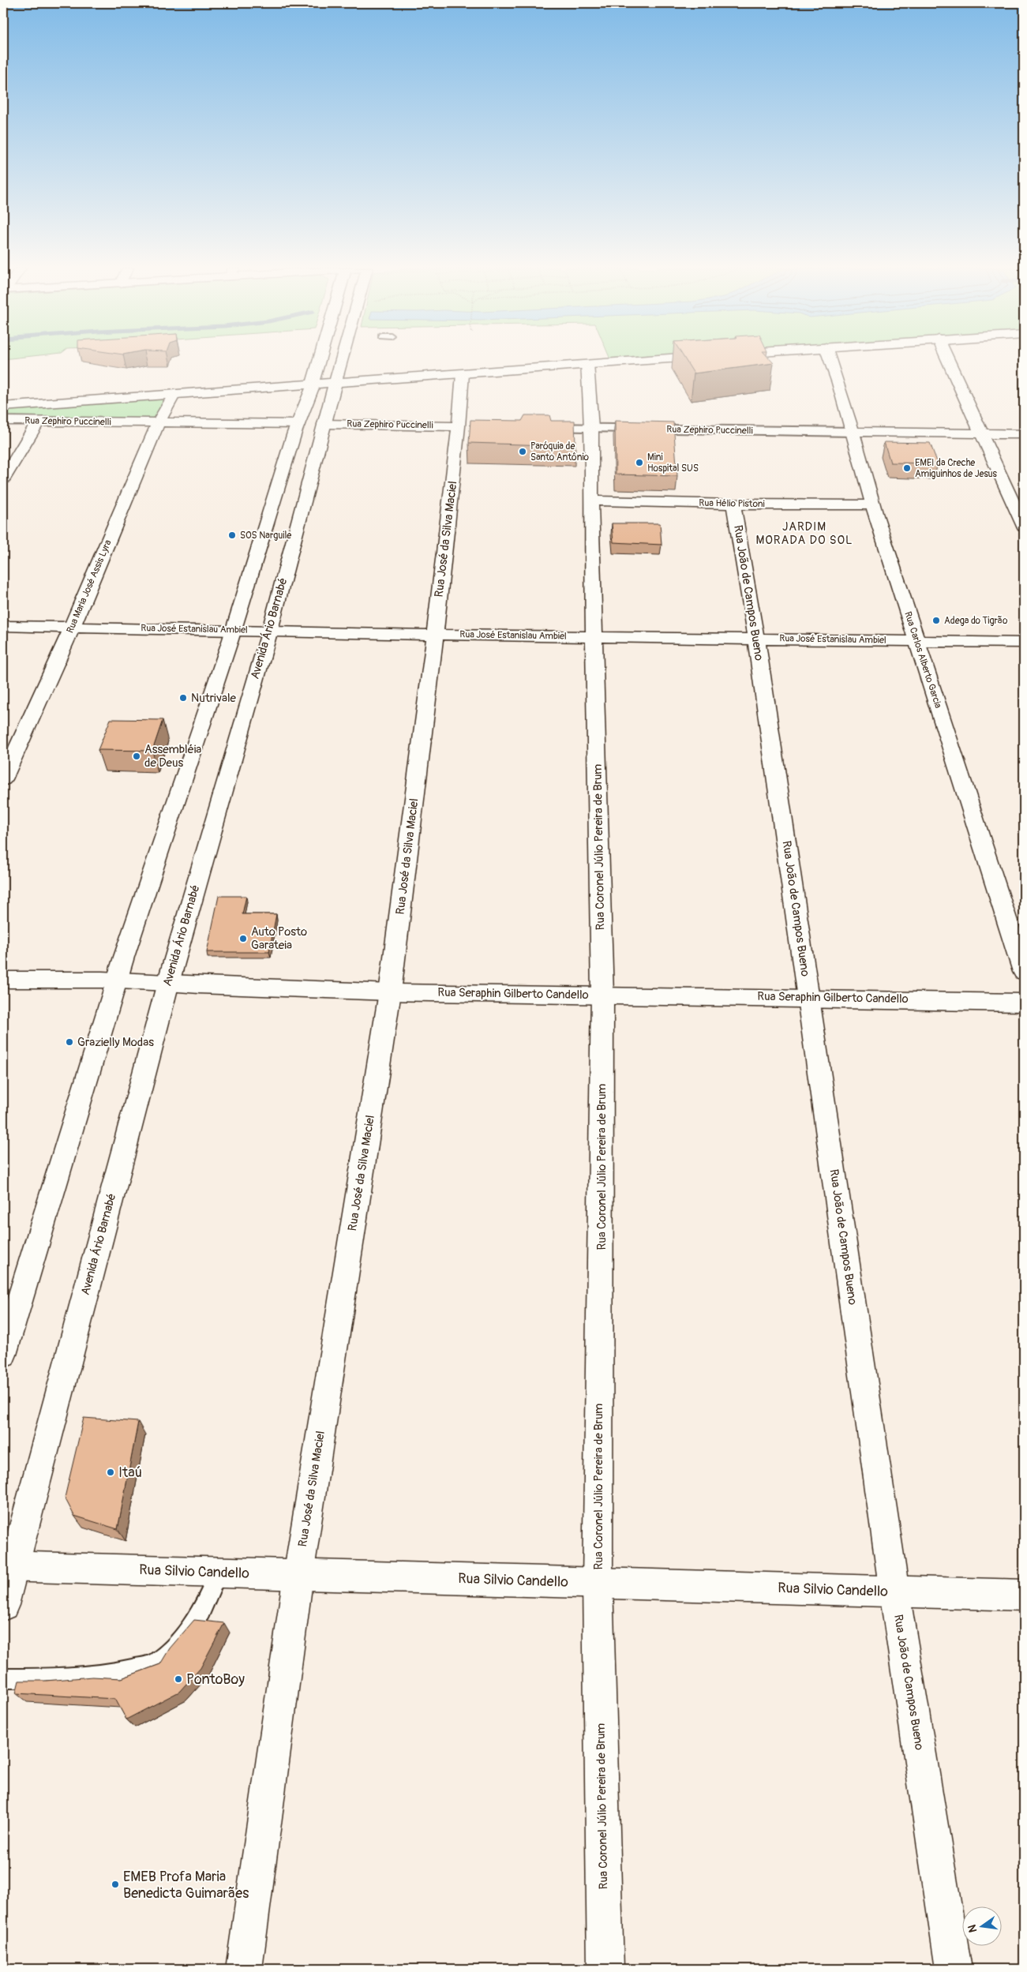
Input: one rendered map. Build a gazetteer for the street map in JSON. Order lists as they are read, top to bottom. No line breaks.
{"streets":{"street":["Rua Zephiro Puccinelli","Rua Hélio Pistoni","Rua José da Silva Maciel","Rua Maria José Assis Lyra","Rua João de Campos Bueno","Avenida Ário Barnabé","Rua José Estanislau Ambiel","Rua Carlos Alberto Garcia","Rua Coronel Júlio Pereira de Brum","Rua Seraphin Gilberto Candello","Rua Silvio Candello"]},"crossings":[["Rua Zephiro Puccinelli","Rua José da Silva Maciel"],["Rua Zephiro Puccinelli","Rua Maria José Assis Lyra"],["Rua Zephiro Puccinelli","Avenida Ário Barnabé"],["Rua Zephiro Puccinelli","Rua Carlos Alberto Garcia"],["Rua Zephiro Puccinelli","Rua Coronel Júlio Pereira de Brum"],["Rua Hélio Pistoni","Rua João de Campos Bueno"],["Rua Hélio Pistoni","Rua Carlos Alberto Garcia"],["Rua Hélio Pistoni","Rua Coronel Júlio Pereira de Brum"],["Rua José da Silva Maciel","Rua José Estanislau Ambiel"],["Rua José da Silva Maciel","Rua Seraphin Gilberto Candello"],["Rua José da Silva Maciel","Rua Silvio Candello"],["Rua Maria José Assis Lyra","Rua José Estanislau Ambiel"],["Rua João de Campos Bueno","Rua José Estanislau Ambiel"],["Rua João de Campos Bueno","Rua Seraphin Gilberto Candello"],["Rua João de Campos Bueno","Rua Silvio Candello"],["Avenida Ário Barnabé","Rua José Estanislau Ambiel"],["Avenida Ário Barnabé","Rua Seraphin Gilberto Candello"],["Avenida Ário Barnabé","Rua Silvio Candello"],["Rua José Estanislau Ambiel","Rua Carlos Alberto Garcia"],["Rua José Estanislau Ambiel","Rua Coronel Júlio Pereira de Brum"],["Rua Coronel Júlio Pereira de Brum","Rua Seraphin Gilberto Candello"],["Rua Coronel Júlio Pereira de Brum","Rua Silvio Candello"]],"districts":["JARDIM MORADA DO SOL"],"places":["Paróquia de Santo Antônio","Mini Hospital SUS","EMEI da Creche Amiguinhos de Jesus","SOS Narguile","Adega do Tigrão","Nutrivale","Assembléia de Deus","Auto Posto Garateia","Grazielly Modas","Itaú","PontoBoy","EMEB Profª Maria Benedicta Guimarães"],"north":"left"}
